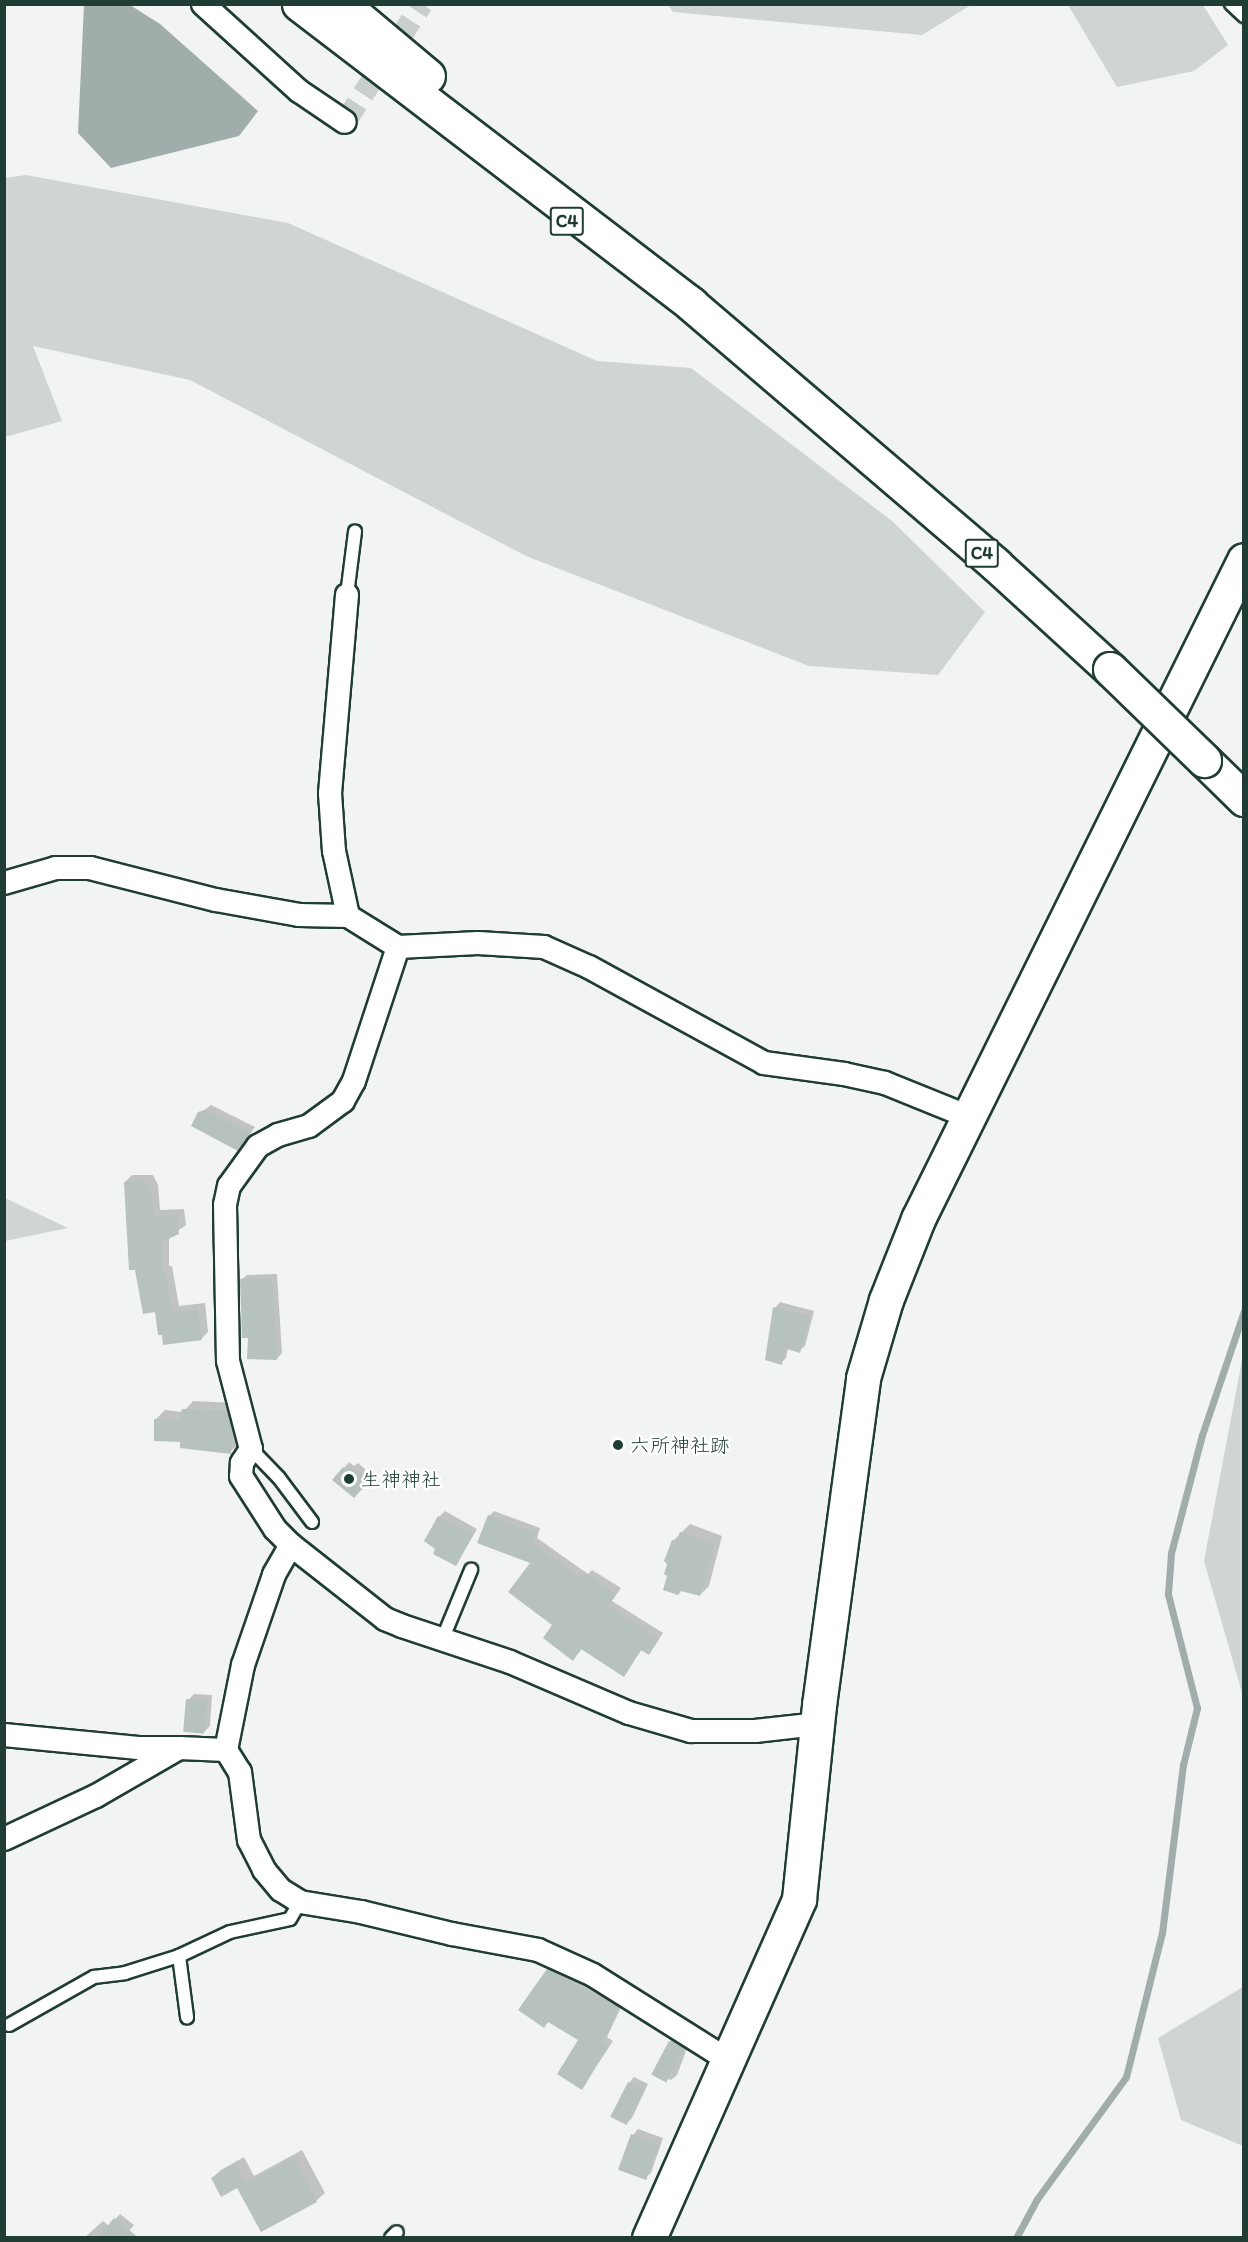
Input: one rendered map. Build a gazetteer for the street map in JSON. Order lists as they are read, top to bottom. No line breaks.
{"streets":{"main road":["C4"]},"places":["六所神社跡","生神神社"]}
